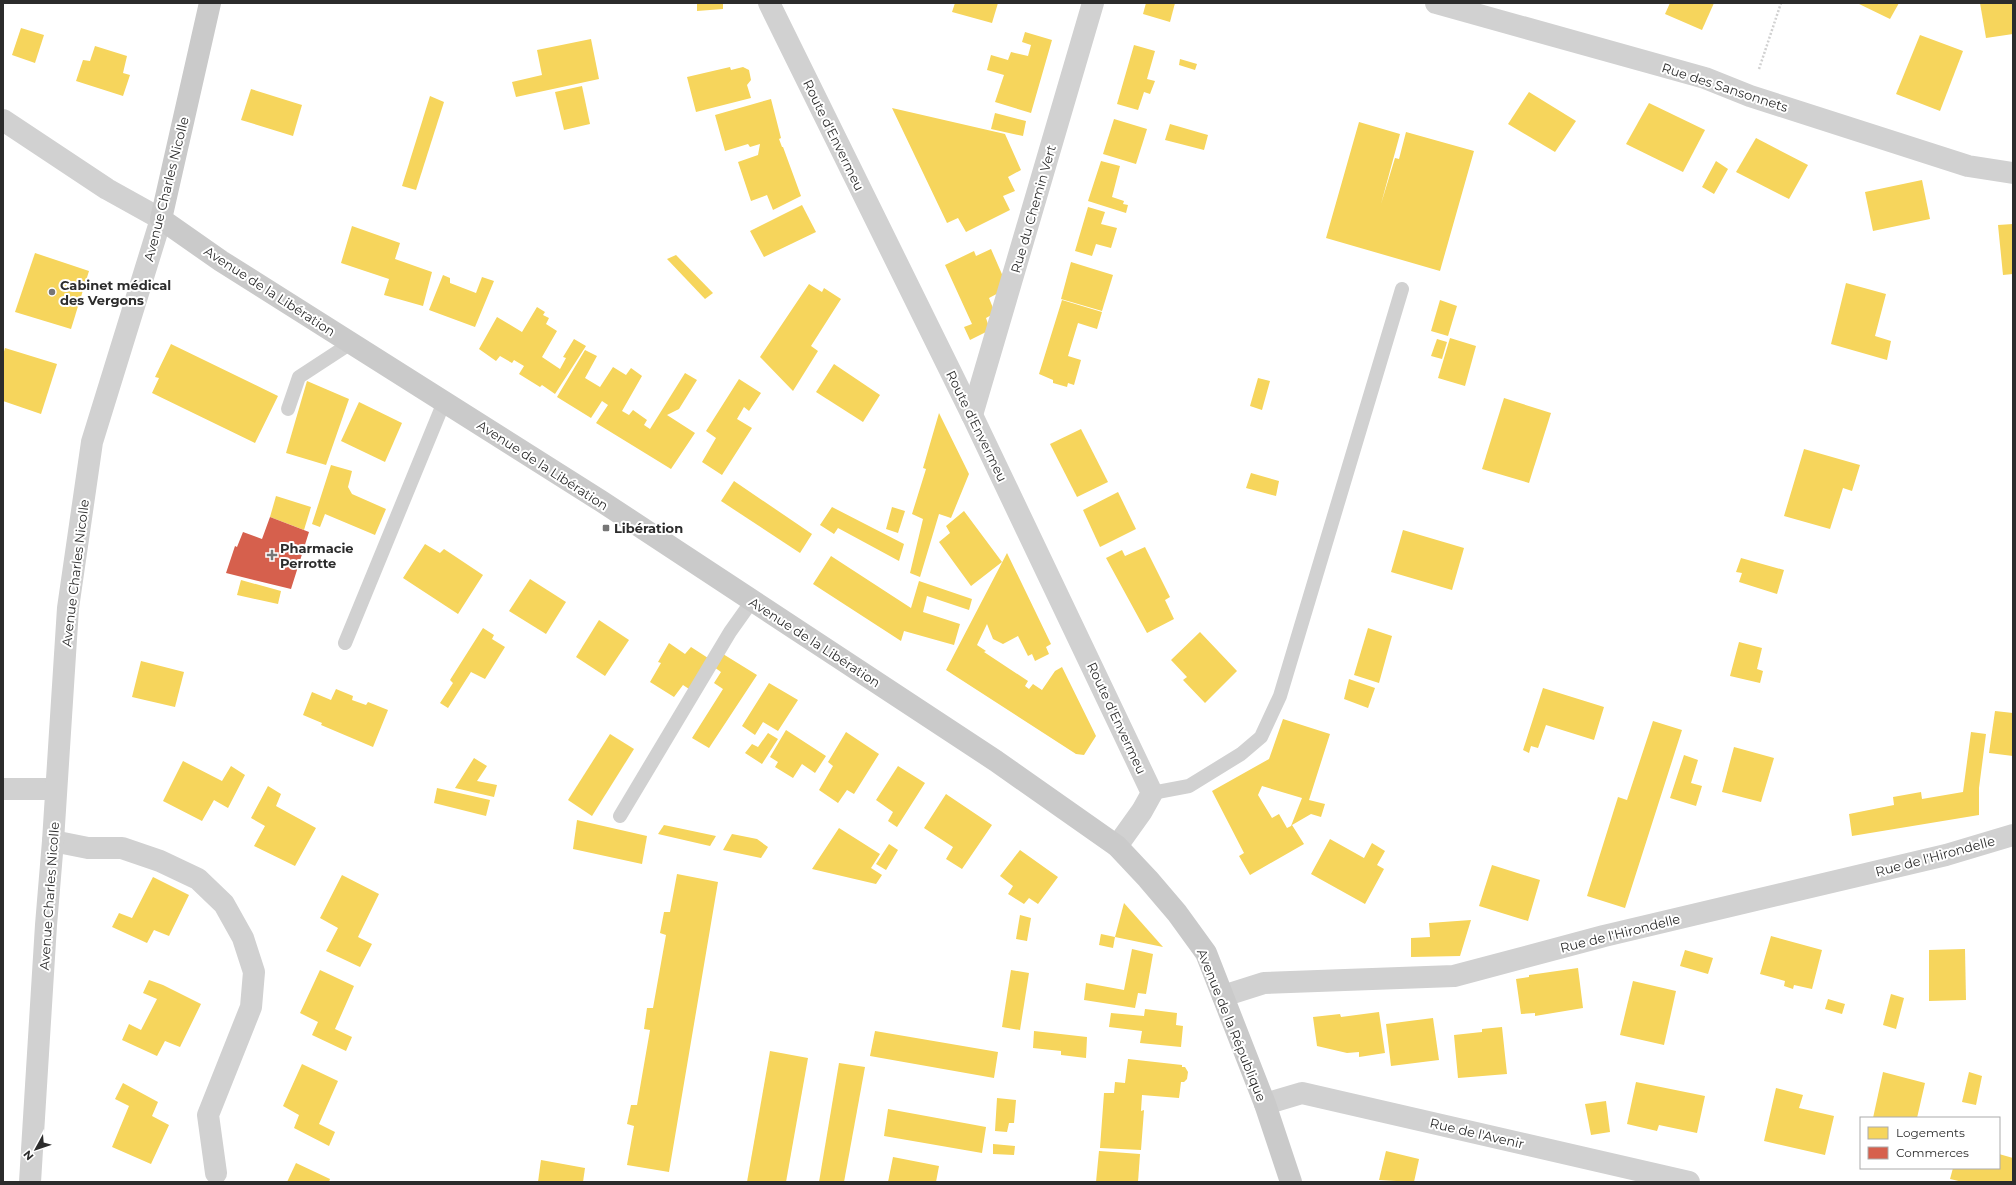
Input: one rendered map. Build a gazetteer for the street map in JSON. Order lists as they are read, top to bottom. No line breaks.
{"streets":{"main road":["Avenue Charles Nicolle","Avenue de la Libération","Avenue de la République"],"street":["Rue des Sansonnets","Route d'Envermeu","Rue du Chemin Vert","Rue de l'Hirondelle","Rue de l'Avenir"]},"crossings":[["Route d'Envermeu","Rue du Chemin Vert"],["Avenue Charles Nicolle","Avenue de la Libération"],["Avenue de la Libération","Avenue de la République"],["Rue de l'Hirondelle","Avenue de la République"],["Avenue de la République","Rue de l'Avenir"]],"places":{"other":["Cabinet médical des Vergons"],"transit":["Libération"],"health":["Pharmacie Perrotte"]},"legend":["Logements","Commerces"],"north":"bottom left"}
